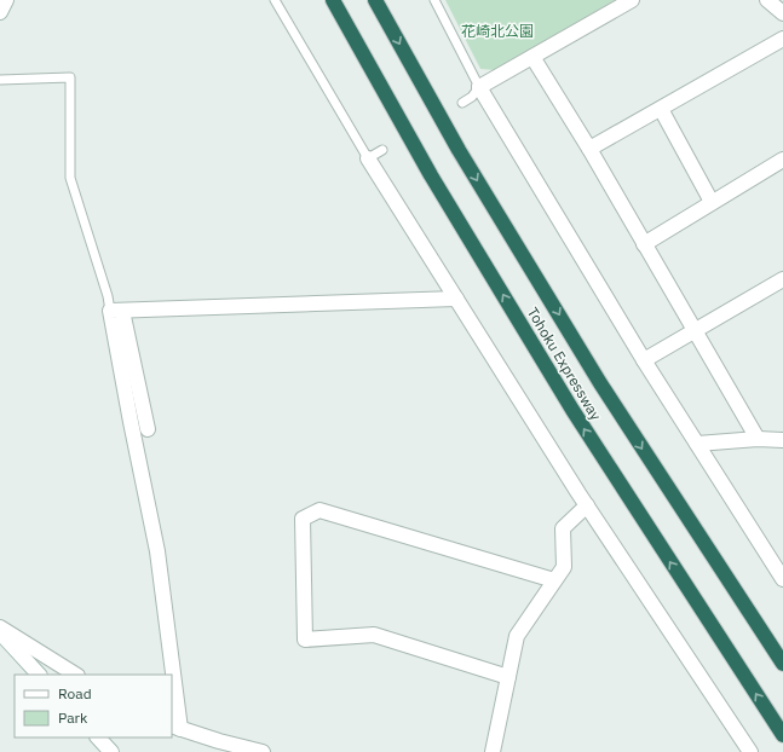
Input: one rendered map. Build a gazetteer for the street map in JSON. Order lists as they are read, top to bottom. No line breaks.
{"streets":{"highway":["Tohoku Expressway"]},"parks":["花崎北公園"],"legend":["Road","Park"]}
